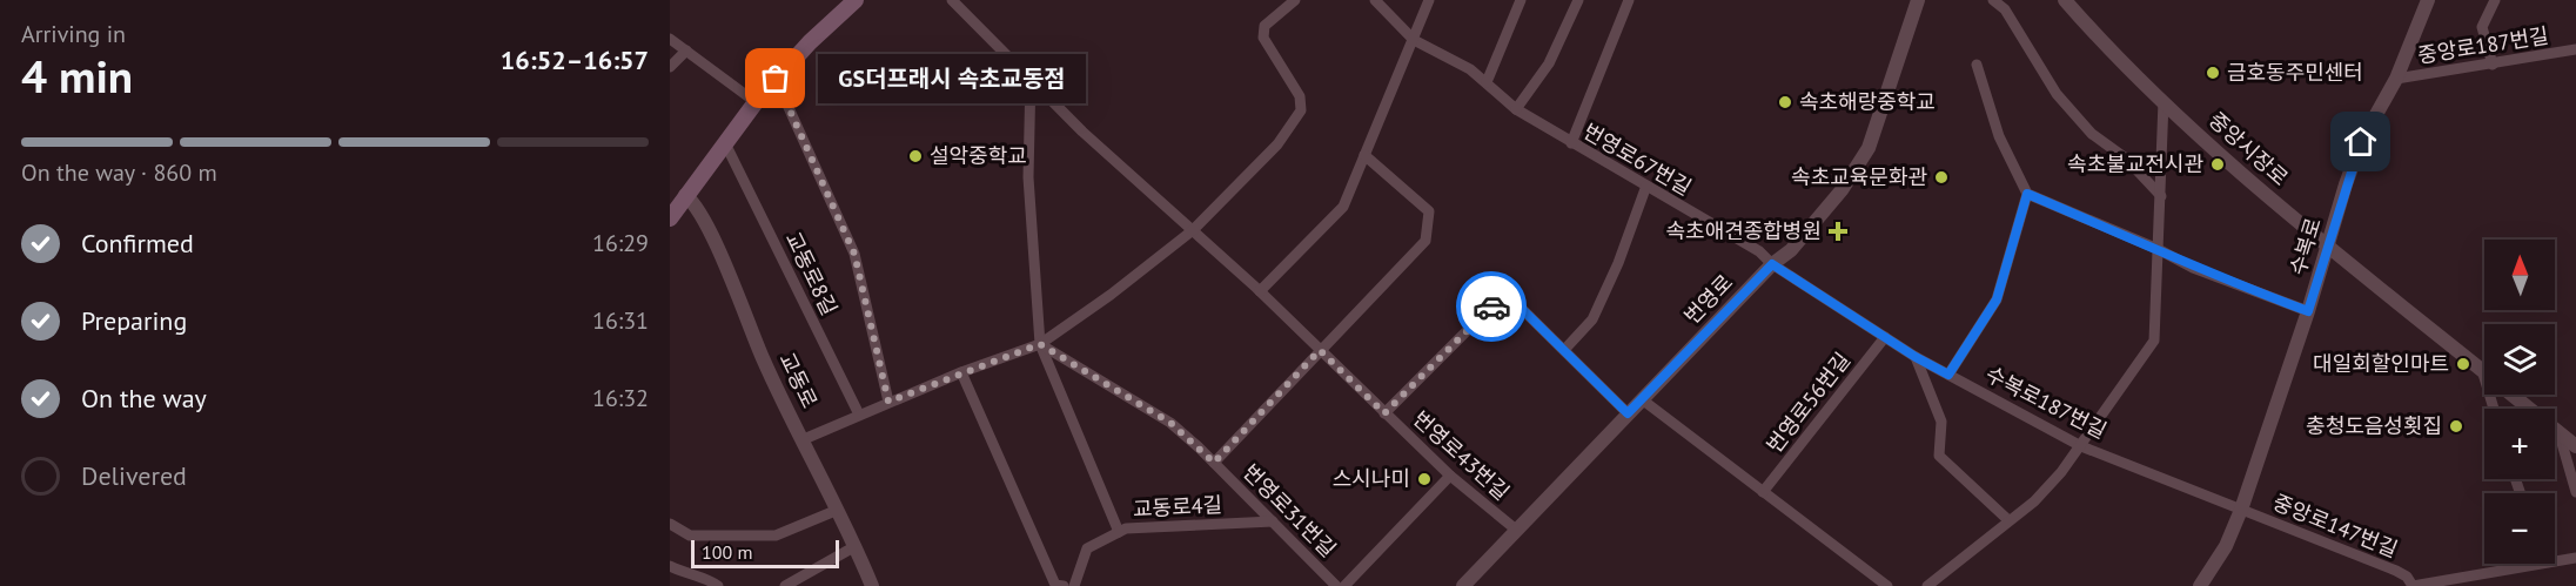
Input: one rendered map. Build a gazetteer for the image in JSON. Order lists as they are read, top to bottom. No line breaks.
{"streets":{"street":["중앙로187번길","중앙시장로","번영로67번길","수복로","교동로8길","번영로","교동로","번영로56번길","수복로187번길","번영로43번길","교동로4길","번영로31번길","중앙로147번길"]},"crossings":[["중앙로187번길","수복로"],["중앙시장로","수복로"],["번영로67번길","번영로"],["번영로67번길","수복로187번길"],["수복로","수복로187번길"],["수복로","중앙로147번길"],["번영로","수복로187번길"],["번영로","번영로43번길"],["번영로56번길","수복로187번길"],["수복로187번길","중앙로147번길"],["교동로4길","번영로31번길"]],"places":{"other":["금호동주민센터","GS더프래시 속초교동점","속초해랑중학교","설악중학교","속초불교전시관","속초교육문화관","대일회할인마트","충청도음성횟집","스시나미"],"health":["속초애견종합병원"]},"scale_bar":"100 m","north":"top","page":{"heading":["4 min","Arriving in","16:52–16:57"],"bubble":"GS더프래시 속초교동점","bar":"On the way · 860 m","list":[["Confirmed","16:29"],["Preparing","16:31"],["On the way","16:32"],"Delivered"],"map_buttons":["+","−"],"scale":"100 m"}}
